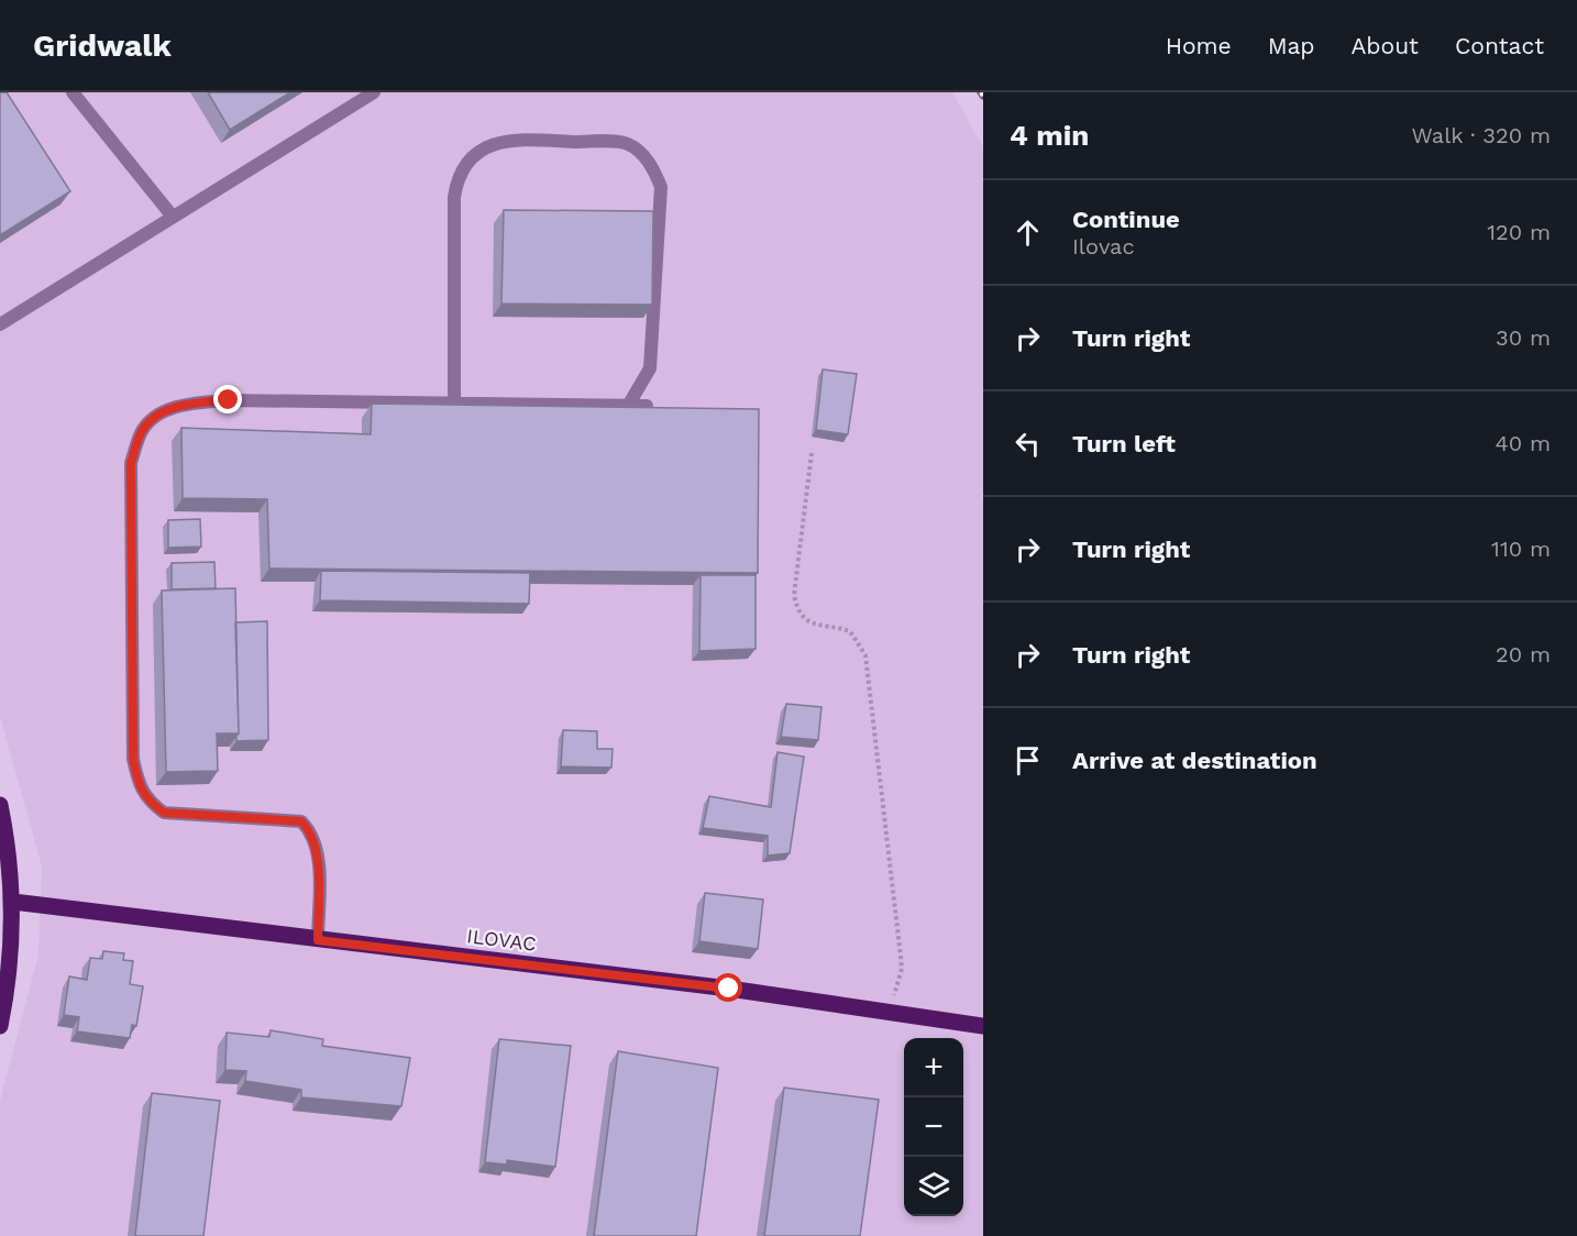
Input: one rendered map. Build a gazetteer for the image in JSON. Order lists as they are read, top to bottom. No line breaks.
{"streets":{"main road":["ILOVAC"]},"page":{"header":"Gridwalk","nav":["Home","Map","About","Contact"],"heading":["4 min","Walk · 320 m"],"list":[["Continue","Ilovac","120 m"],["Turn right","30 m"],["Turn left","40 m"],["Turn right","110 m"],["Turn right","20 m"],"Arrive at destination"],"map_buttons":["+","−"]}}
